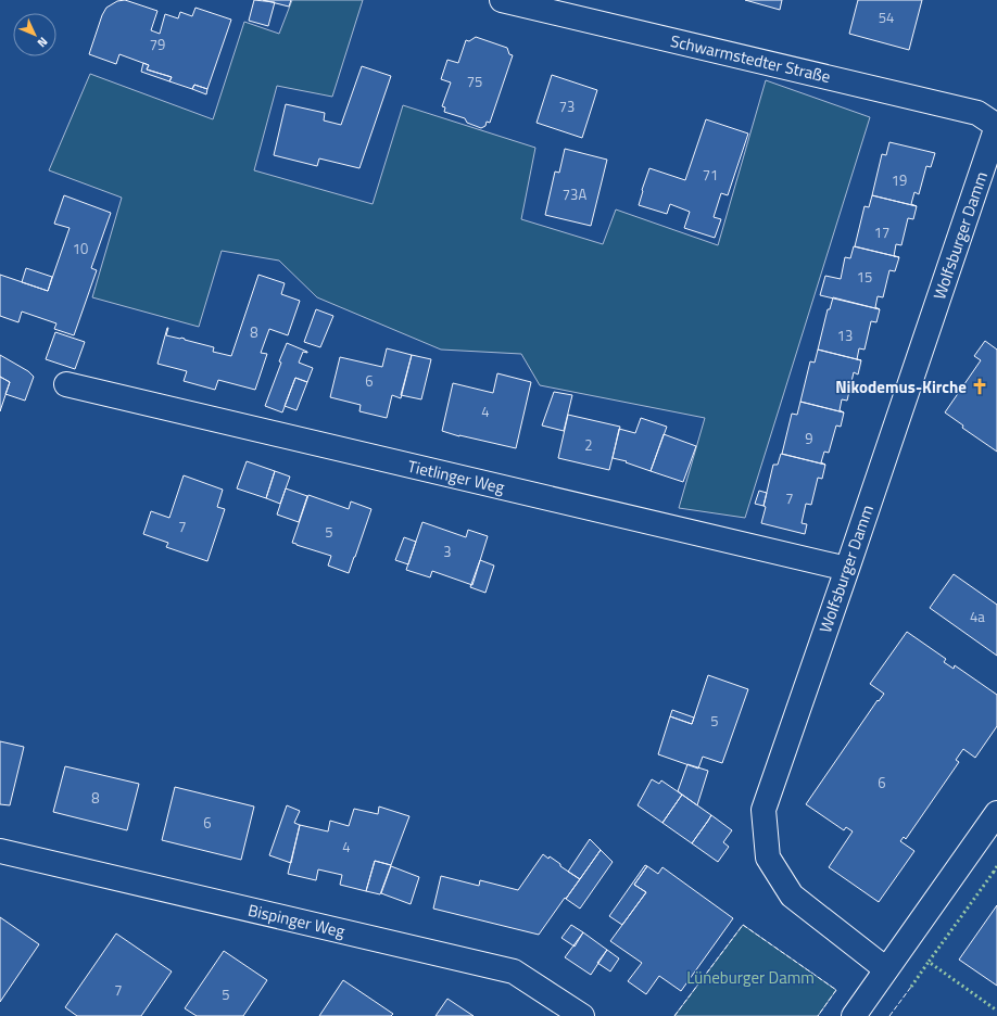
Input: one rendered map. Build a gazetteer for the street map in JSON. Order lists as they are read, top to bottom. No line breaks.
{"streets":{"street":["Schwarmstedter Straße","Wolfsburger Damm","Tietlinger Weg","Bispinger Weg"]},"crossings":[["Schwarmstedter Straße","Wolfsburger Damm"],["Wolfsburger Damm","Tietlinger Weg"]],"parks":["Lüneburger Damm"],"places":{"church":["Nikodemus-Kirche"]},"house_numbers":["54","79","75","73","71","19","73A","17","10","15","8","13","6","4","9","2","7","7","5","3","4a","5","6","8","6","4","7","5"],"north":"bottom right"}
